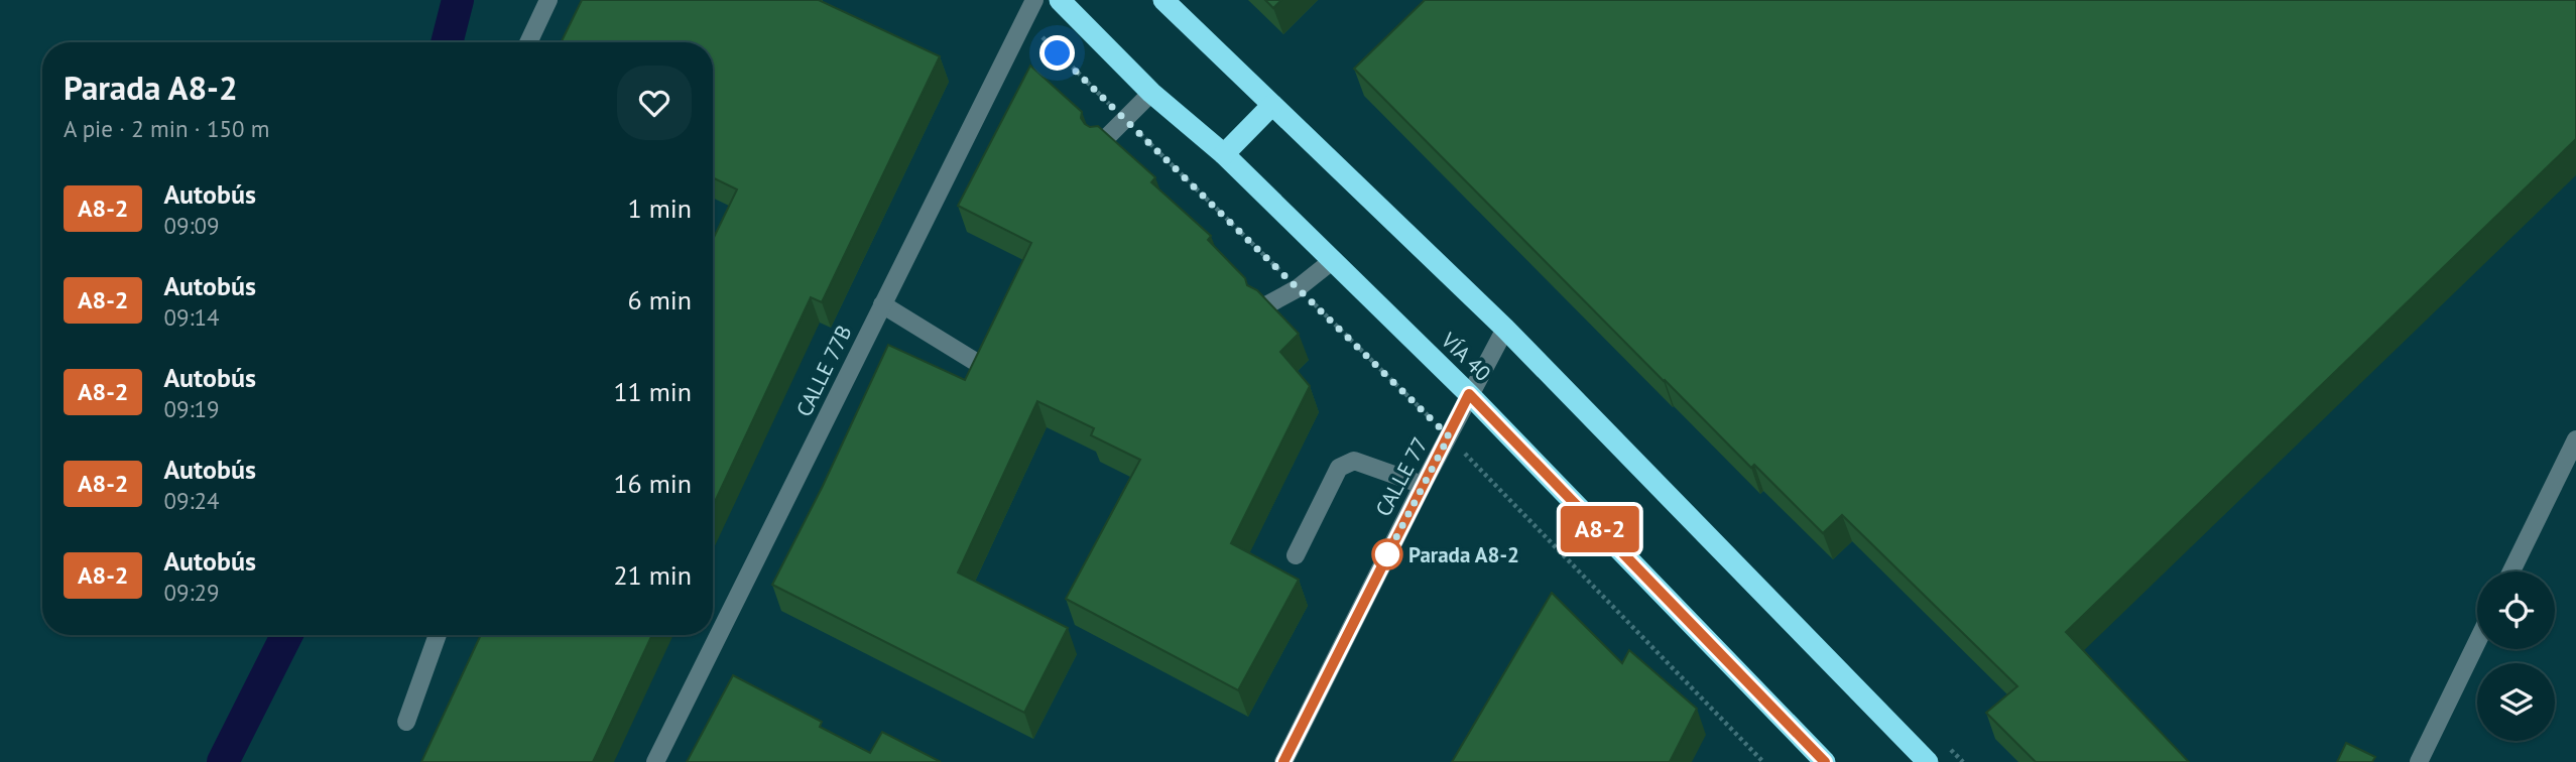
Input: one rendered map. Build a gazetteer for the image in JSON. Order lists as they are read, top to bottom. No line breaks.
{"streets":{"highway":["VÍA 40"],"street":["CALLE 77B","CALLE 77"]},"crossings":[["VÍA 40","CALLE 77"]],"places":["Parada A8-2"],"lines":["bus line A8-2"],"page":{"on_map":"A8-2","heading":["Parada A8-2","A pie · 2 min · 150 m"],"list":[{"mark":"A8-2","name":"Autobús","note":"09:09","value":"1 min"},{"mark":"A8-2","name":"Autobús","note":"09:14","value":"6 min"},{"mark":"A8-2","name":"Autobús","note":"09:19","value":"11 min"},{"mark":"A8-2","name":"Autobús","note":"09:24","value":"16 min"},{"mark":"A8-2","name":"Autobús","note":"09:29","value":"21 min"}]}}
